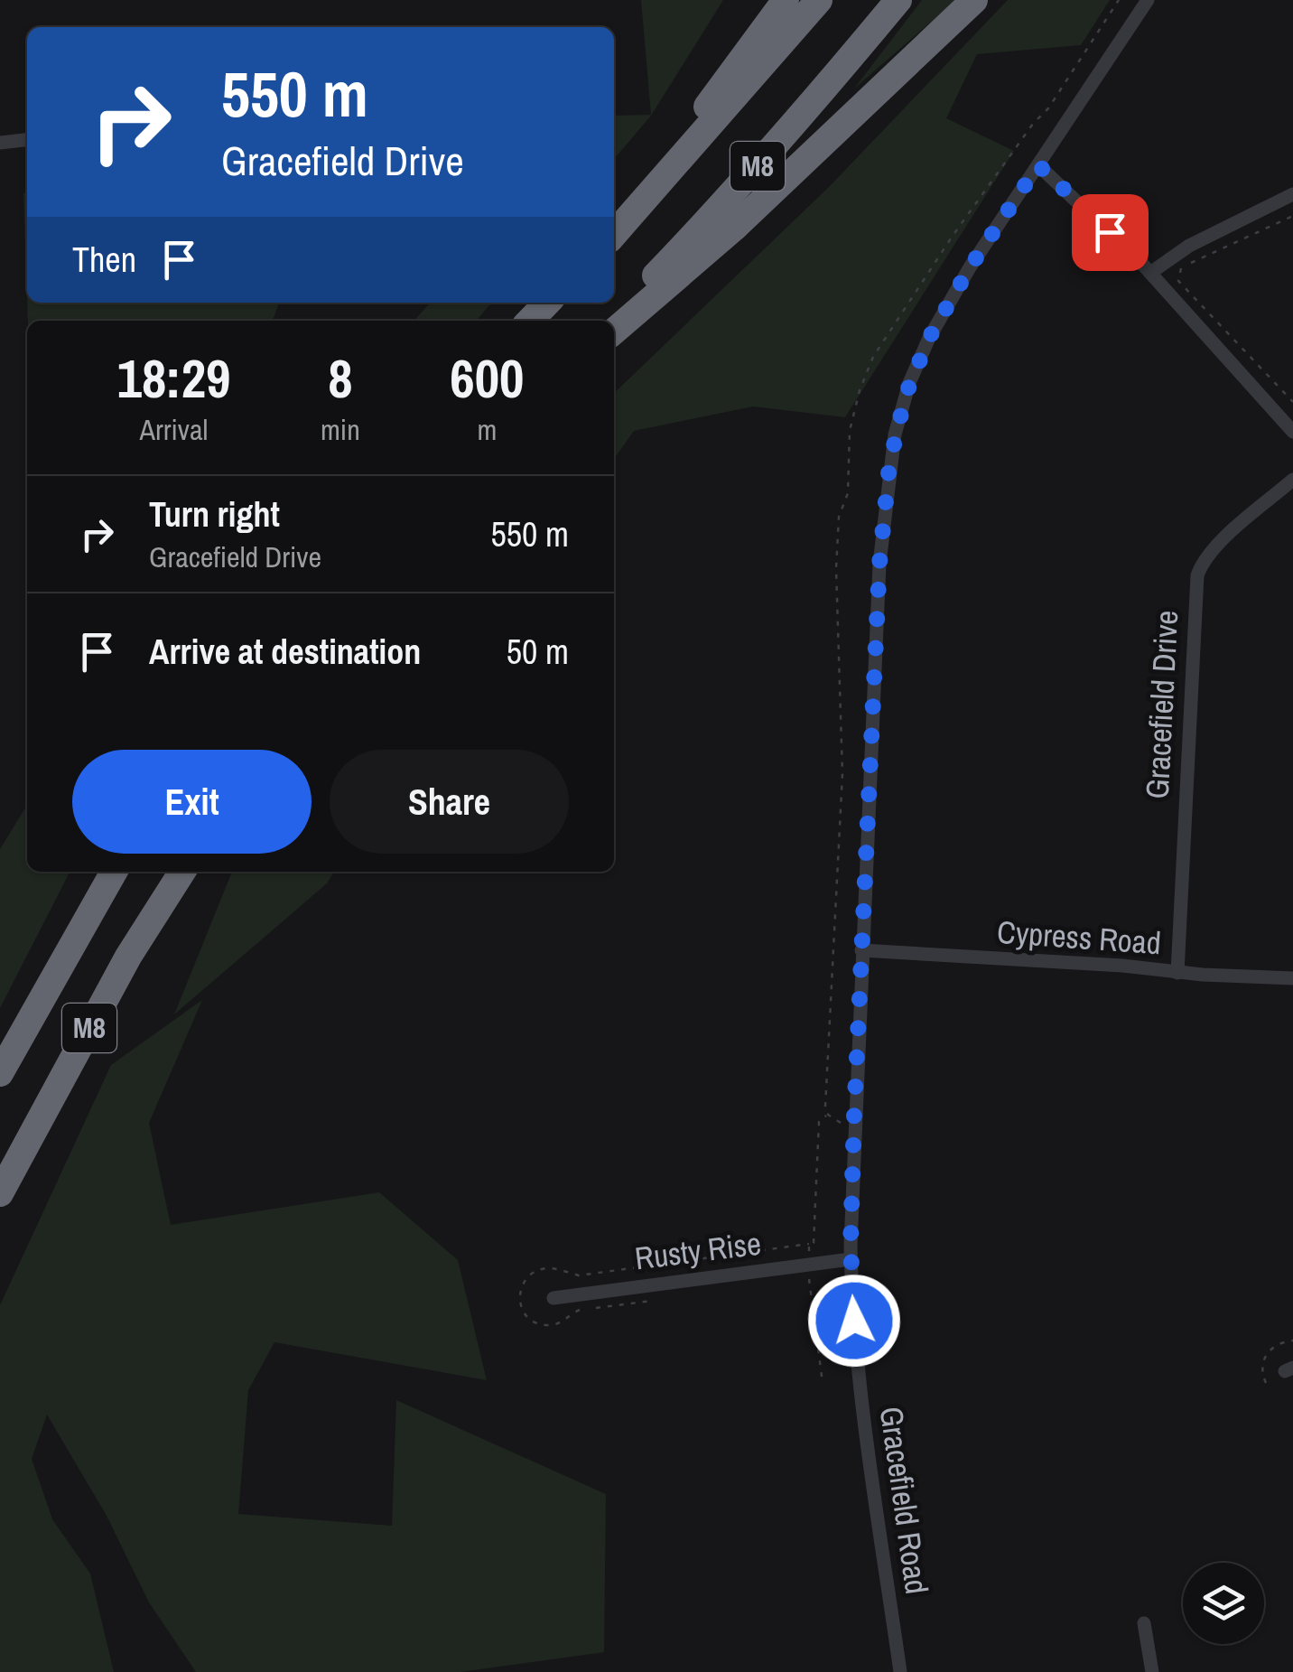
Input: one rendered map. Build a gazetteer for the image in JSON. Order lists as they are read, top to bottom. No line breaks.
{"streets":{"highway":["M8"],"street":["Gracefield Drive","Cypress Road","Rusty Rise","Gracefield Road"]},"crossings":[["Gracefield Drive","Cypress Road"],["Cypress Road","Gracefield Road"],["Rusty Rise","Gracefield Road"]],"page":{"turn":["550 m","Gracefield Drive"],"then":"Then","eta":["18:29","Arrival","8","min","600","m"],"list":[{"name":"Turn right","note":"Gracefield Drive","value":"550 m"},{"name":"Arrive at destination","value":"50 m"}],"buttons":["Exit","Share"]}}
